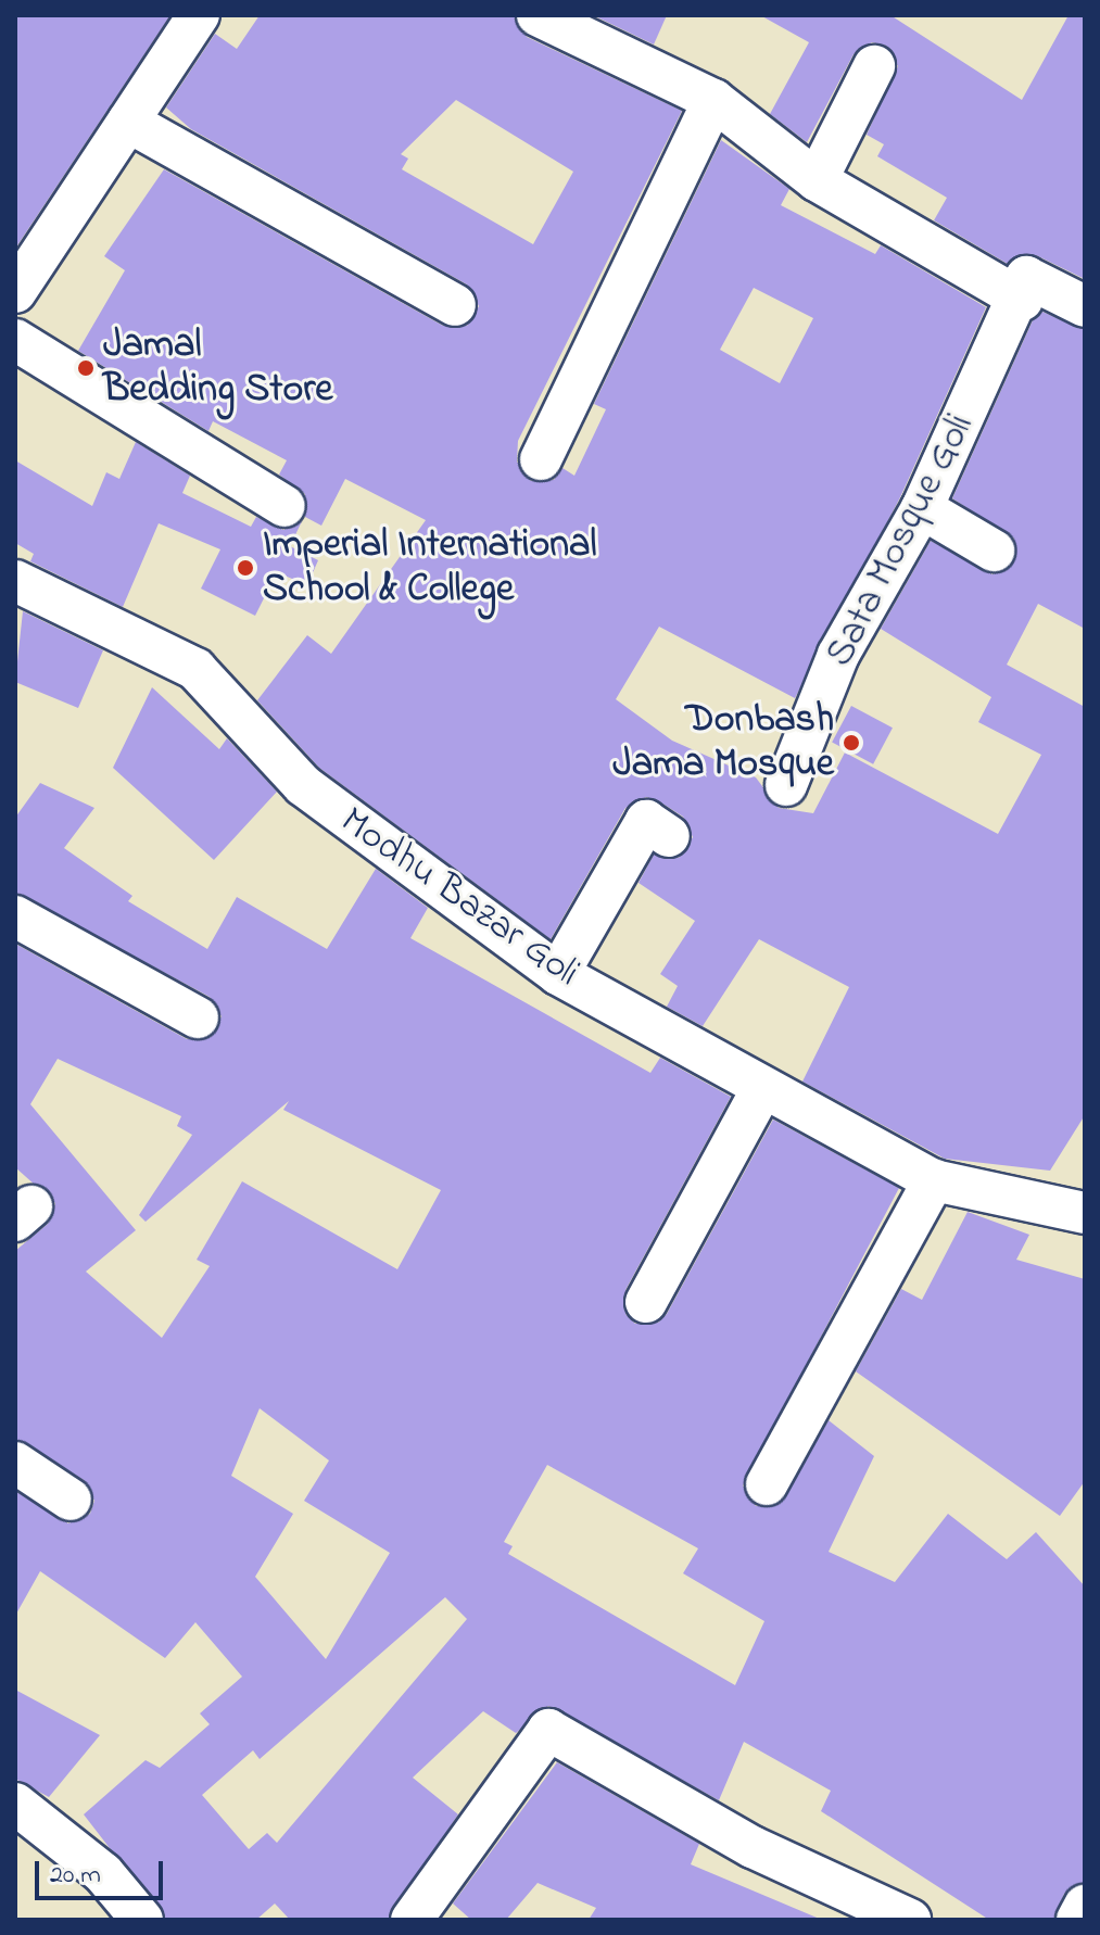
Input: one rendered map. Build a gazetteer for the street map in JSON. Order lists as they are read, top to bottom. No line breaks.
{"streets":{"street":["Sata Mosque Goli","Modhu Bazar Goli"]},"places":["Jamal Bedding Store","Imperial International School & College","Donbash Jama Mosque"],"scale_bar":"20 m"}
